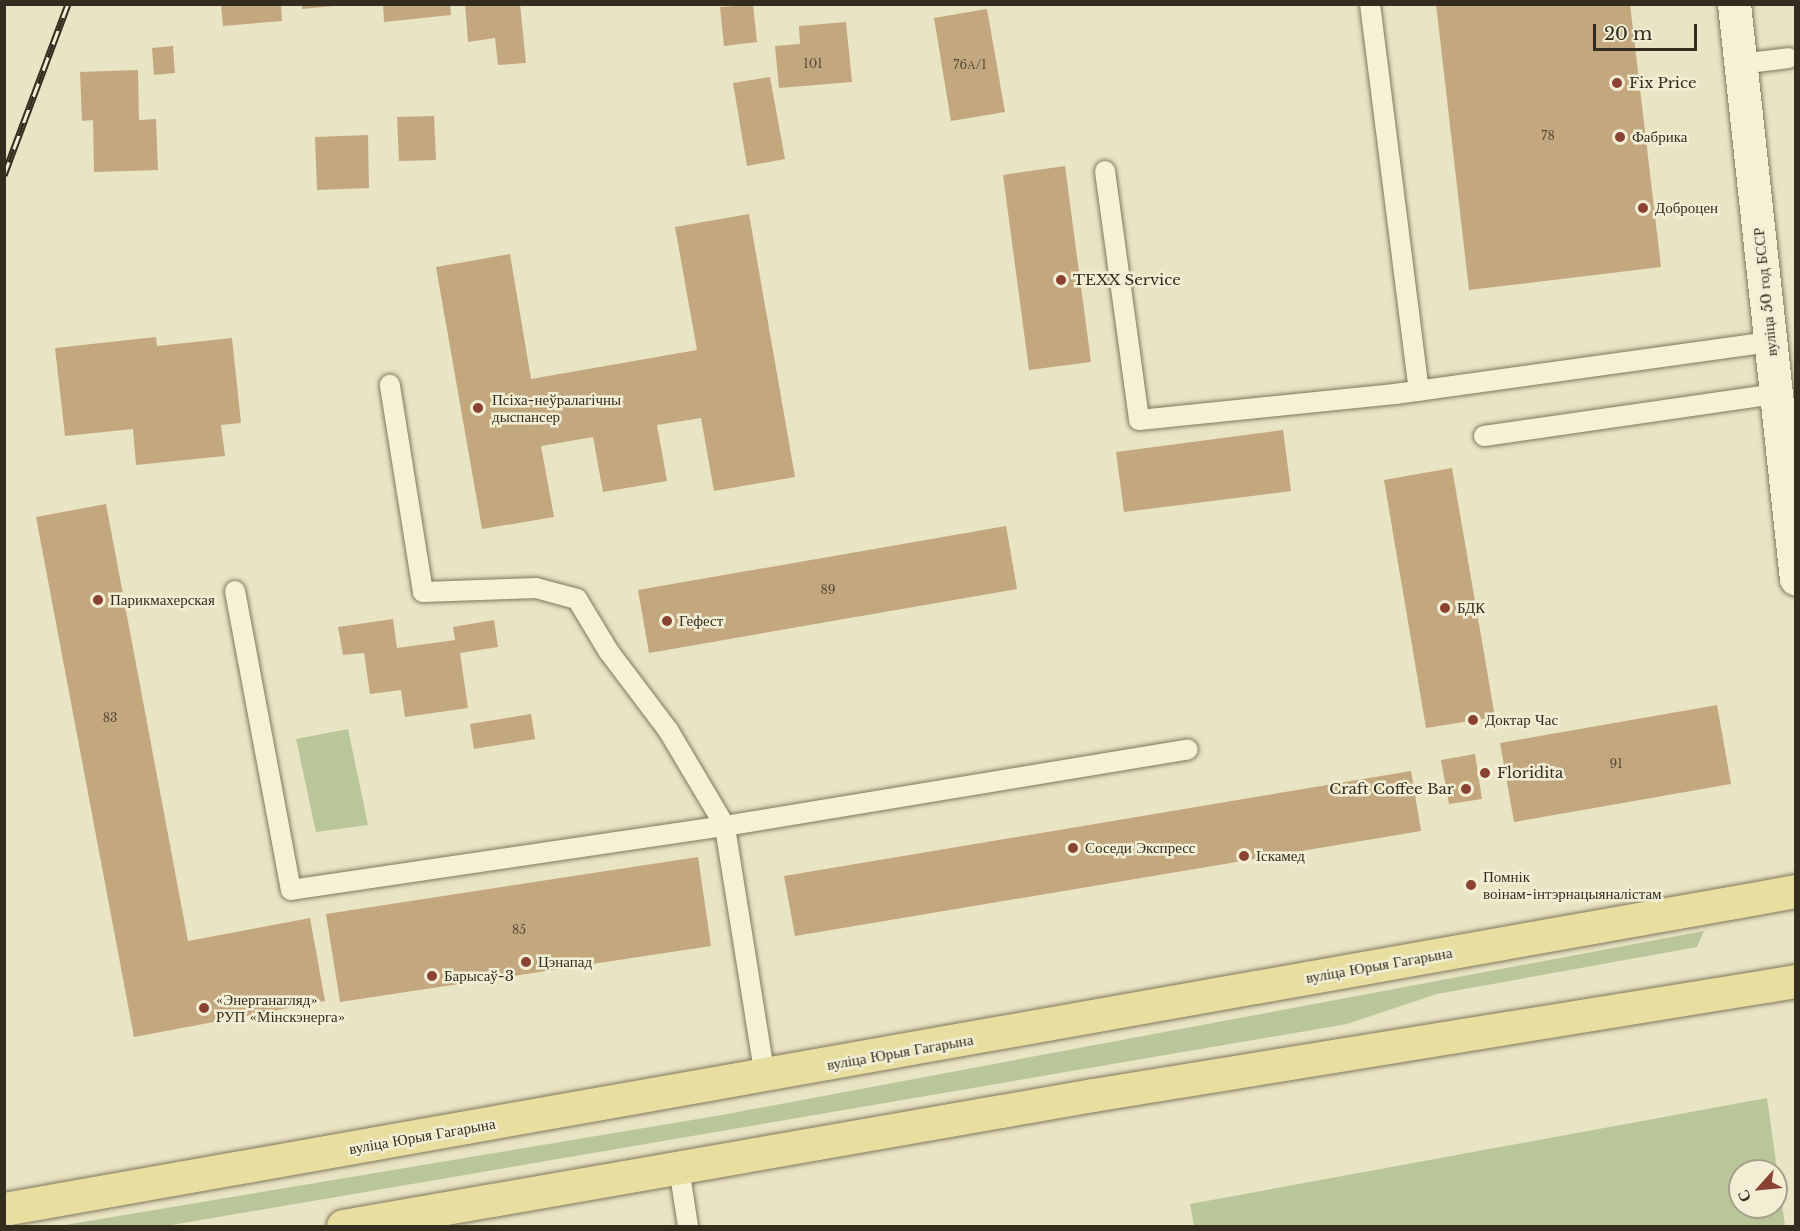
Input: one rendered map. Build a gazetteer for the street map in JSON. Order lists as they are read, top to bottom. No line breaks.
{"streets":{"main road":["вуліца Юрыя Гагарына"],"street":["вуліца 50 год БССР"]},"places":["Fix Price","Фабрика","Доброцен","TEXX Service","Псіха-неўралагічны дыспансер","Парикмахерская","БДК","Гефест","Доктар Час","Floridita","Craft Coffee Bar","Соседи Экспресс","Іскамед","Помнік воінам-інтэрнацыяналістам","Цэнапад","Барысаў-3","«Энерганагляд» РУП «Мінскэнерга»"],"house_numbers":["101","76А/1","78","89","83","91","85"],"scale_bar":"20 m","north":"bottom left"}
